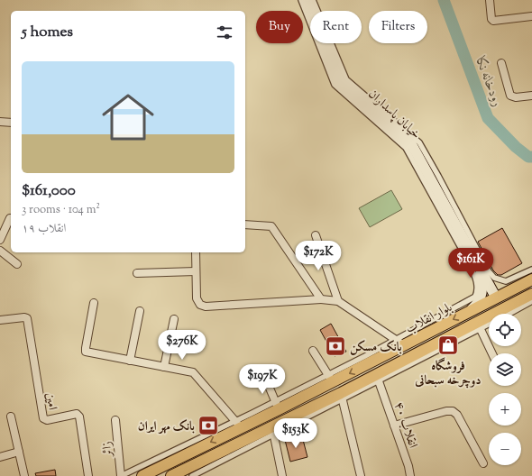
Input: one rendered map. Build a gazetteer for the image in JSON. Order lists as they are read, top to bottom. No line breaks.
{"streets":{"main road":["خیابان پاسداران","بلوار انقلاب"],"street":["امین","انقلاب ۴۰","زائر"]},"crossings":[["خیابان پاسداران","بلوار انقلاب"]],"water":["رودخانه نکا"],"places":{"shop":["فروشگاه دوچرخه سبحانی"],"bank":["بانک مسکن","بانک مهر ایران"]},"page":{"chip":["Buy","Rent","Filters"],"heading":"5 homes","list":[{"name":"$161,000","note":"3 rooms · 104 m² · انقلاب ۱۹"}],"price":["$172K","$161K","$276K","$197K","$153K"],"map_buttons":["+","−"]}}
